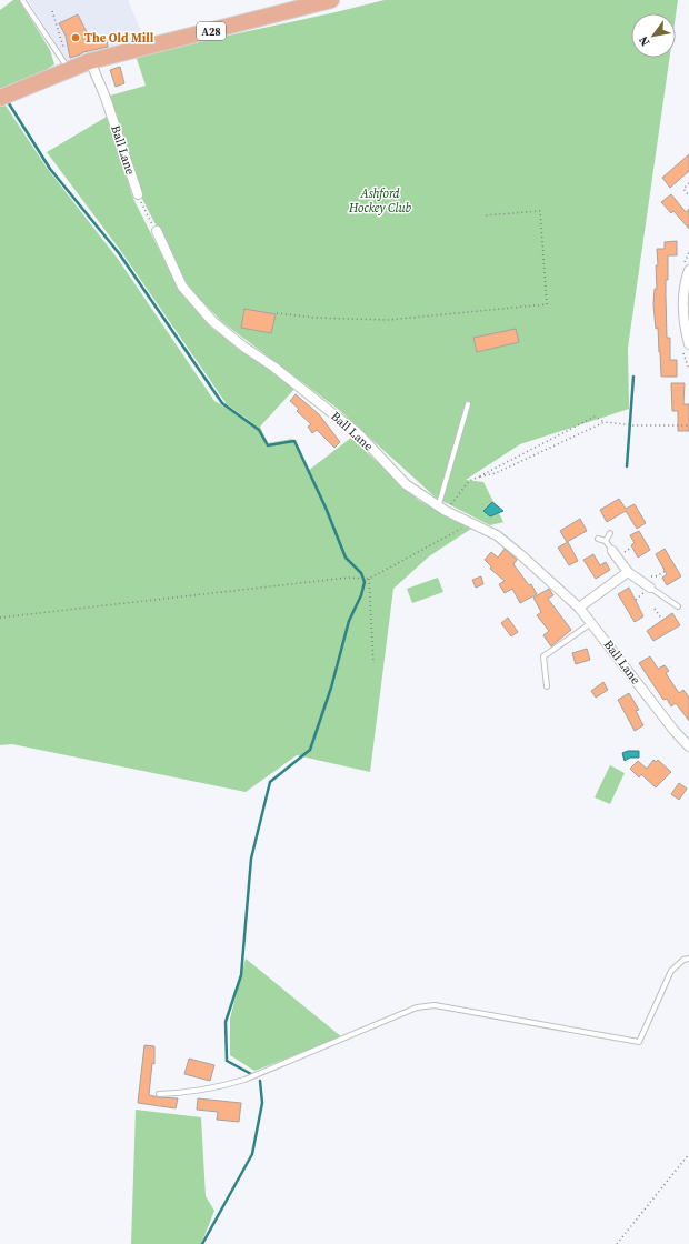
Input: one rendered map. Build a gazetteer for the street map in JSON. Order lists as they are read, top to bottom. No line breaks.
{"streets":{"highway":["A28"],"street":["Ball Lane"]},"crossings":[["A28","Ball Lane"]],"parks":["Ashford Hockey Club"],"places":["The Old Mill"],"north":"bottom left"}
